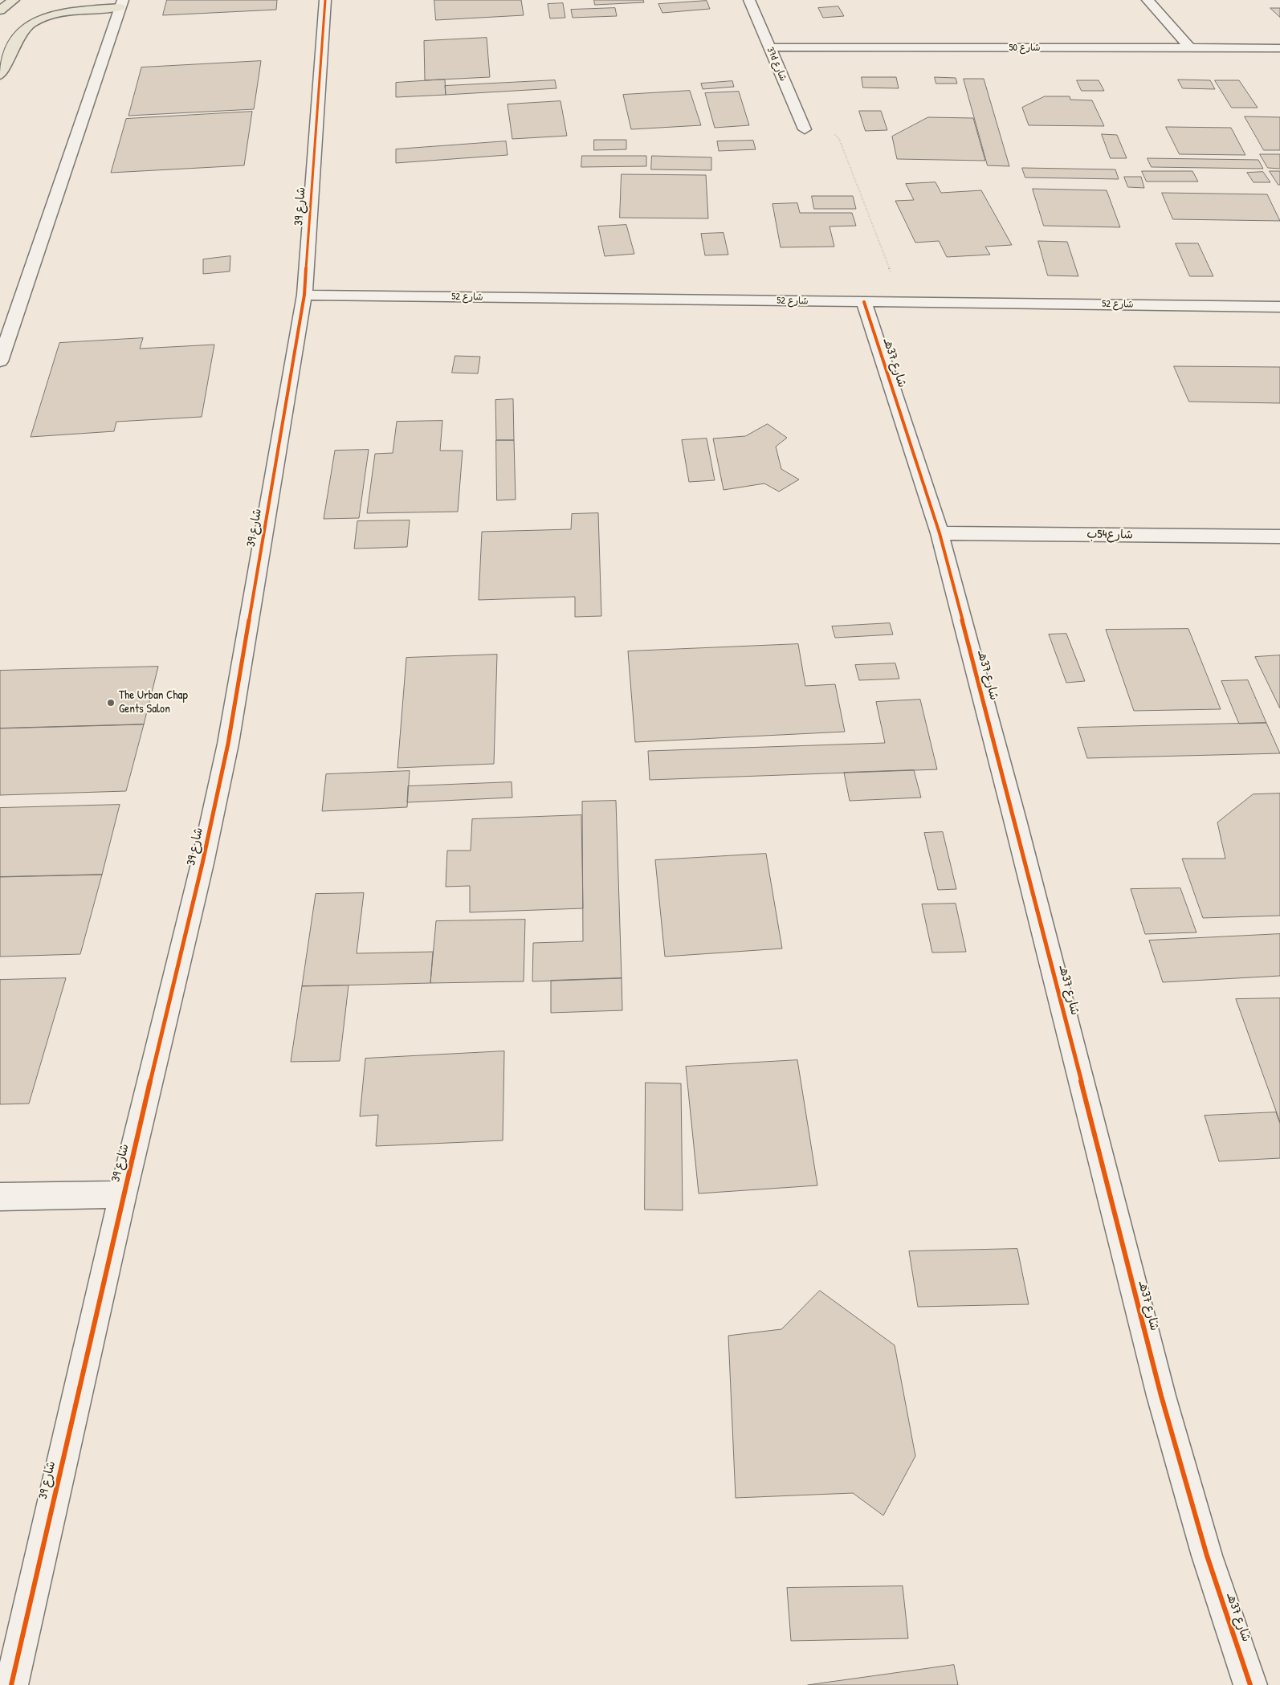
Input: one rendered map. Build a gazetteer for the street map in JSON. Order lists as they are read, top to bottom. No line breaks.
{"streets":{"street":["شارع 50","37d شارع","شارع 39","شارع 52","شارع 37هـ","شارع54ب"]},"crossings":[["شارع 50","37d شارع"],["شارع 39","شارع 52"],["شارع 52","شارع 37هـ"],["شارع 37هـ","شارع54ب"]],"places":["The Urban Chap Gents Salon"]}
